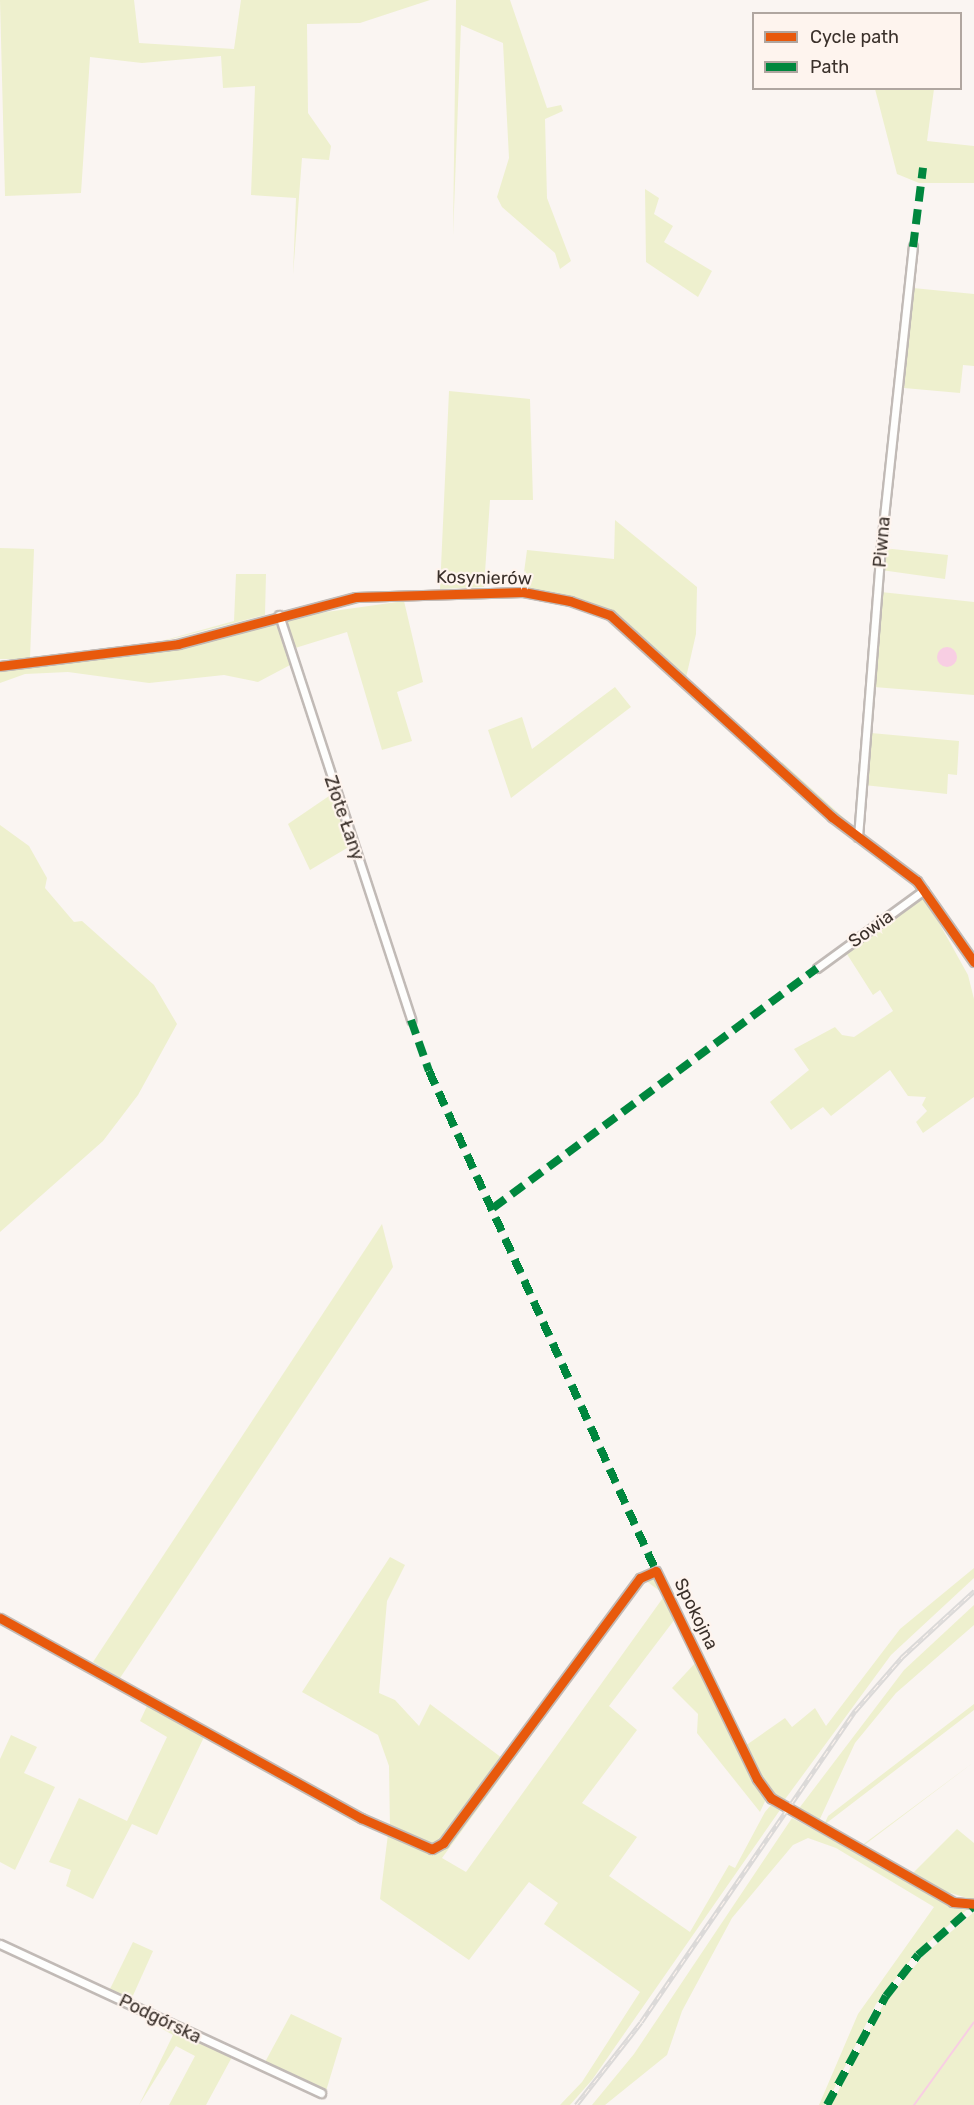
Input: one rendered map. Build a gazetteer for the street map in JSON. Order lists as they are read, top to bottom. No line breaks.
{"streets":{"street":["Piwna","Kosynierów","Złote Łany","Sowia","Spokojna","Podgórska"]},"crossings":[["Piwna","Kosynierów"],["Kosynierów","Złote Łany"],["Kosynierów","Sowia"]],"legend":["Cycle path","Path"]}
